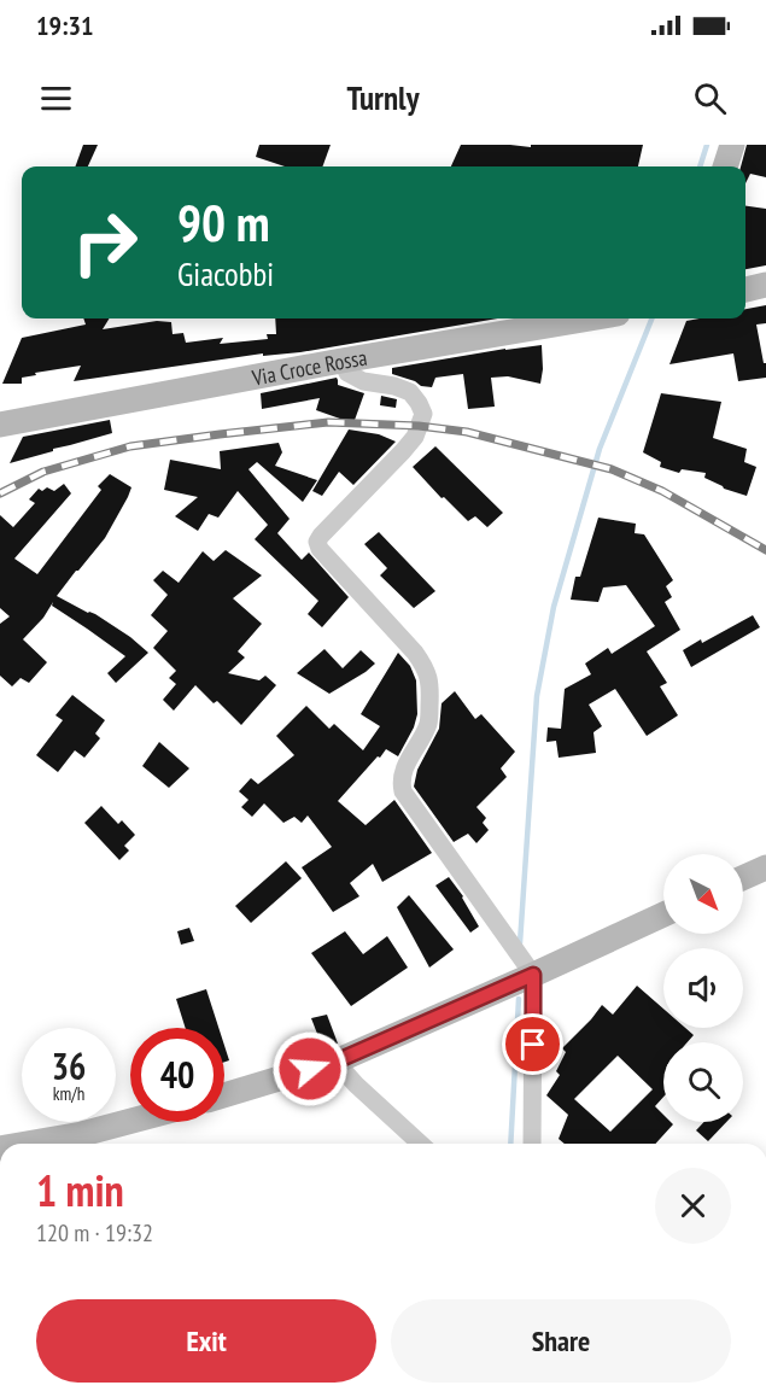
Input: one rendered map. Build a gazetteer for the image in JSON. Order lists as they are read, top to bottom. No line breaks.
{"streets":{"street":["Via Croce Rossa"]},"north":"bottom right","page":{"status":"19:31","header":"Turnly","turn":["90 m","Giacobbi"],"speed":"36 km/h","limit":"40","heading":["1 min","120 m · 19:32"],"buttons":["Exit","Share"]}}
